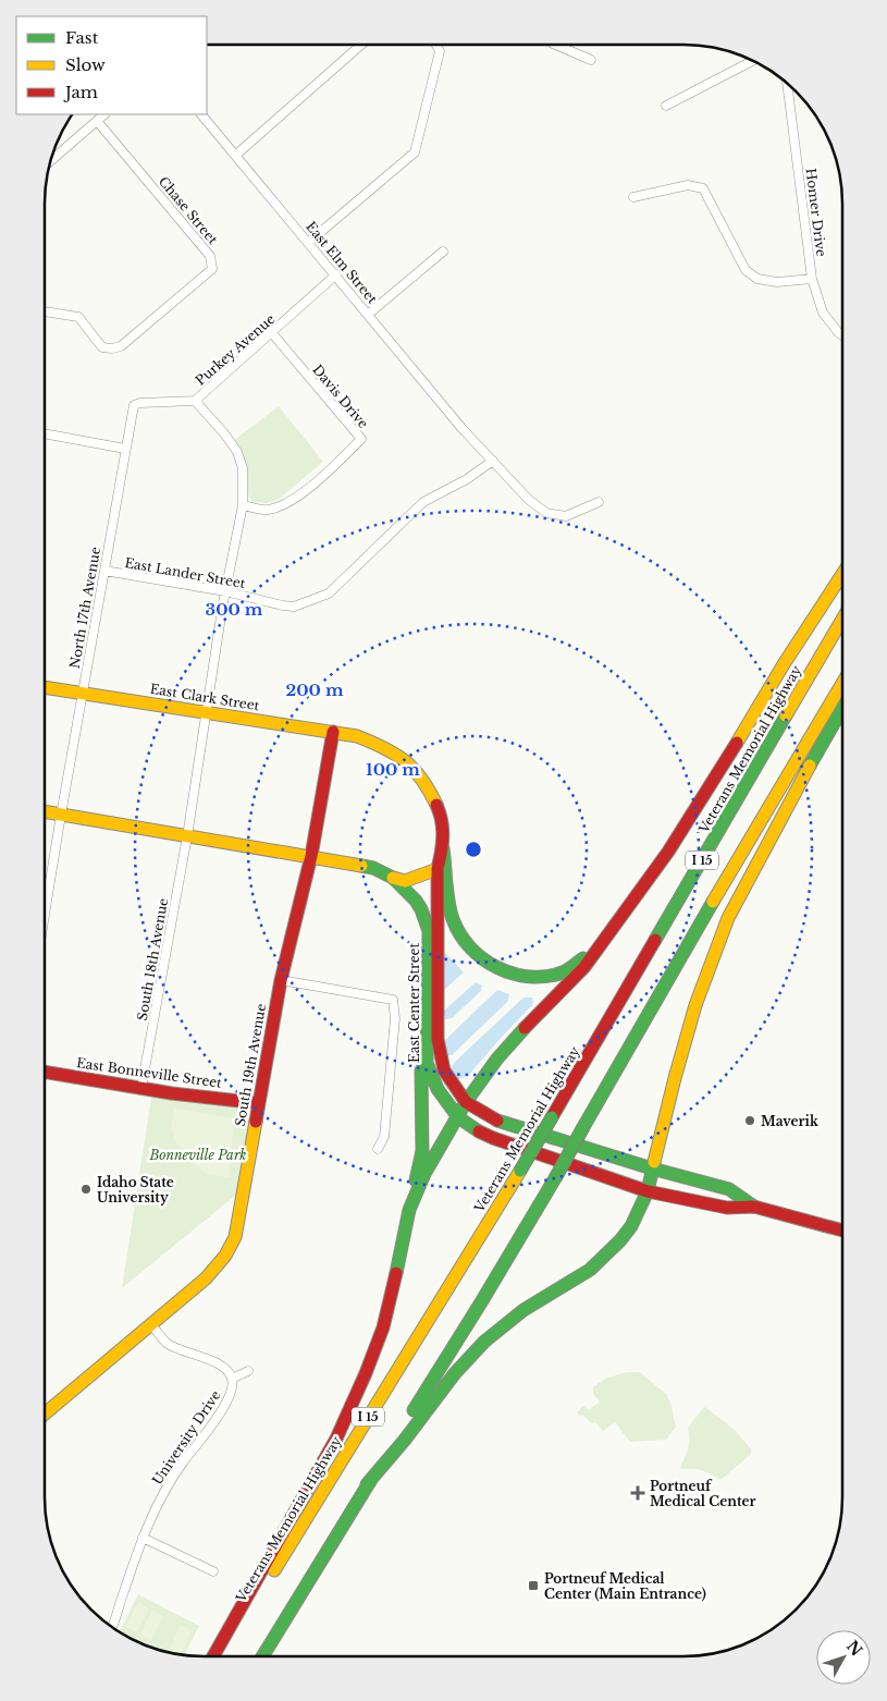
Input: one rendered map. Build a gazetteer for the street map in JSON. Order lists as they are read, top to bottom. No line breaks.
{"streets":{"main road":["East Clark Street","Veterans Memorial Highway","I 15","East Center Street","South 19th Avenue","East Bonneville Street"],"street":["Chase Street","Homer Drive","East Elm Street","Purkey Avenue","Davis Drive","East Lander Street","North 17th Avenue","South 18th Avenue","University Drive"]},"crossings":[["East Elm Street","Purkey Avenue"],["East Elm Street","East Lander Street"],["Purkey Avenue","Davis Drive"],["Purkey Avenue","North 17th Avenue"],["Purkey Avenue","South 18th Avenue"],["Davis Drive","South 18th Avenue"],["East Lander Street","North 17th Avenue"],["East Lander Street","South 18th Avenue"],["North 17th Avenue","East Clark Street"],["North 17th Avenue","East Center Street"],["East Clark Street","South 18th Avenue"],["East Clark Street","East Center Street"],["East Clark Street","South 19th Avenue"],["South 18th Avenue","East Center Street"],["South 18th Avenue","East Bonneville Street"],["East Center Street","South 19th Avenue"],["South 19th Avenue","East Bonneville Street"],["South 19th Avenue","University Drive"]],"parks":["Bonneville Park"],"places":{"other":["Maverik","Idaho State University"],"health":["Portneuf Medical Center"],"transit":["Portneuf Medical Center (Main Entrance)"]},"legend":["Fast","Slow","Jam"],"north":"top right","rings":["300 m","200 m","100 m"]}
